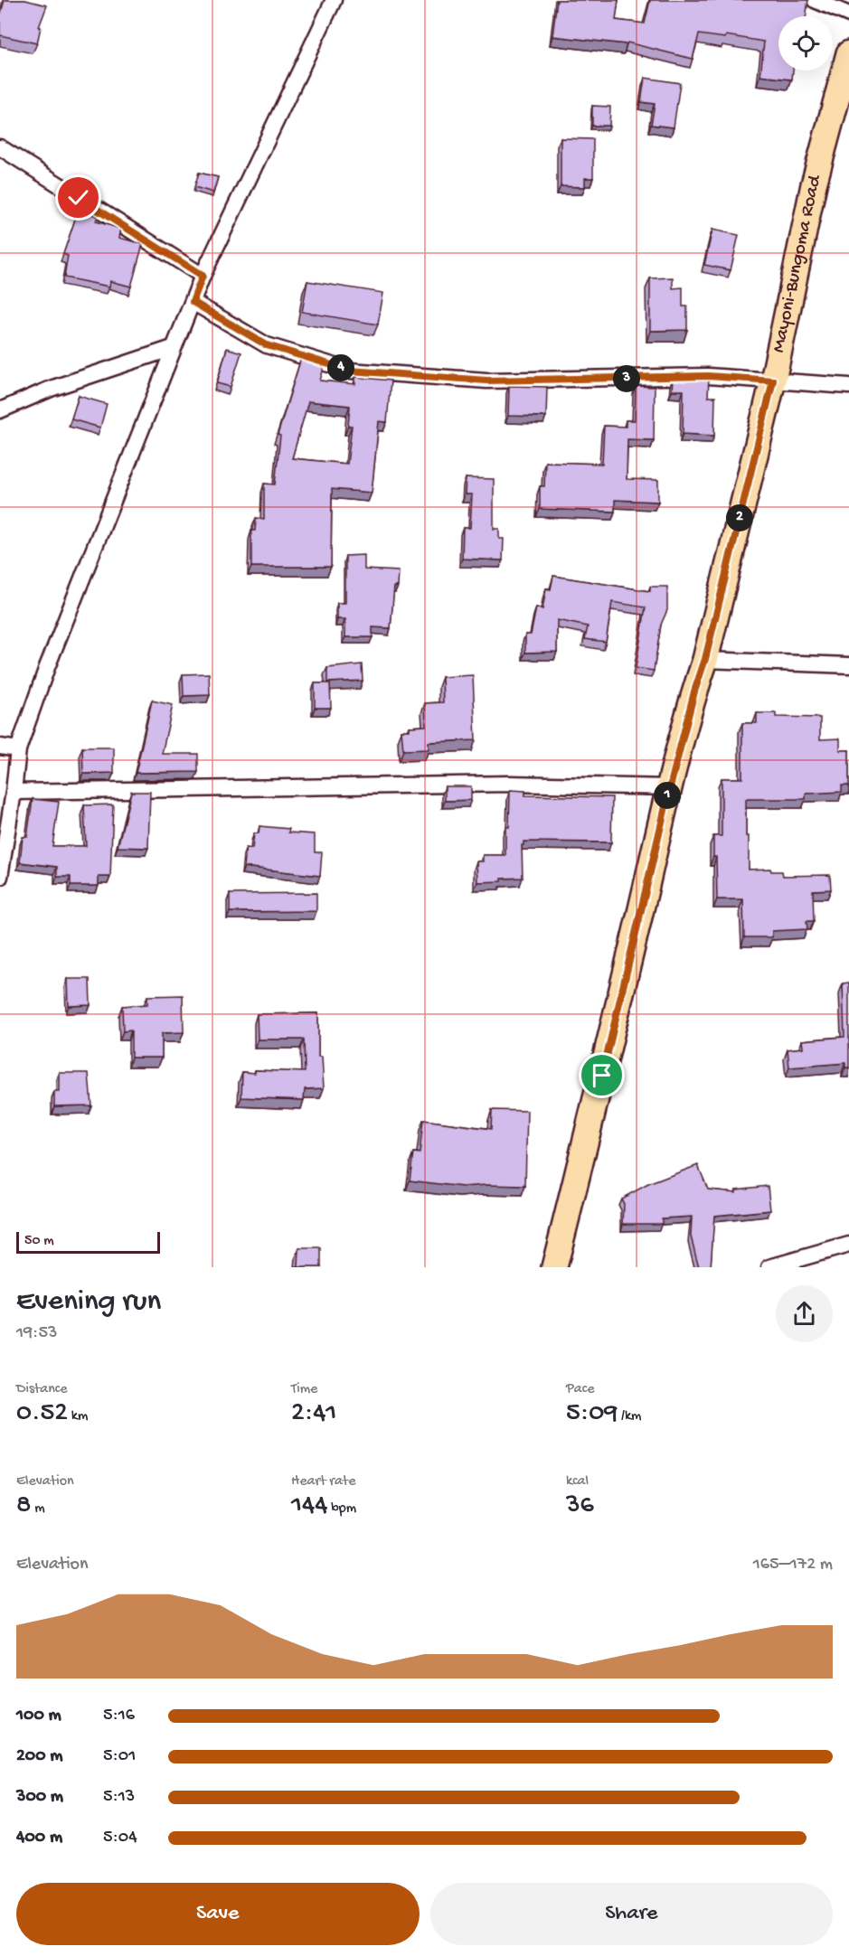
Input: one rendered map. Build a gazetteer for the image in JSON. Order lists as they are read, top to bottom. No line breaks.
{"streets":{"main road":["Mayoni-Bungoma Road"]},"scale_bar":"50 m","page":{"pins":["4","3","2","1"],"scale":"50 m","heading":["Evening run","19:53"],"stats":[["Distance","0.52 km"],["Time","2:41"],["Pace","5:09 /km"],["Elevation","8 m"],["Heart rate","144 bpm"],["kcal","36"]],"chart":["Elevation","165–172 m"],"list":[{"name":"100 m","note":"5:16"},{"name":"200 m","note":"5:01"},{"name":"300 m","note":"5:13"},{"name":"400 m","note":"5:04"}],"buttons":["Save","Share"]}}
